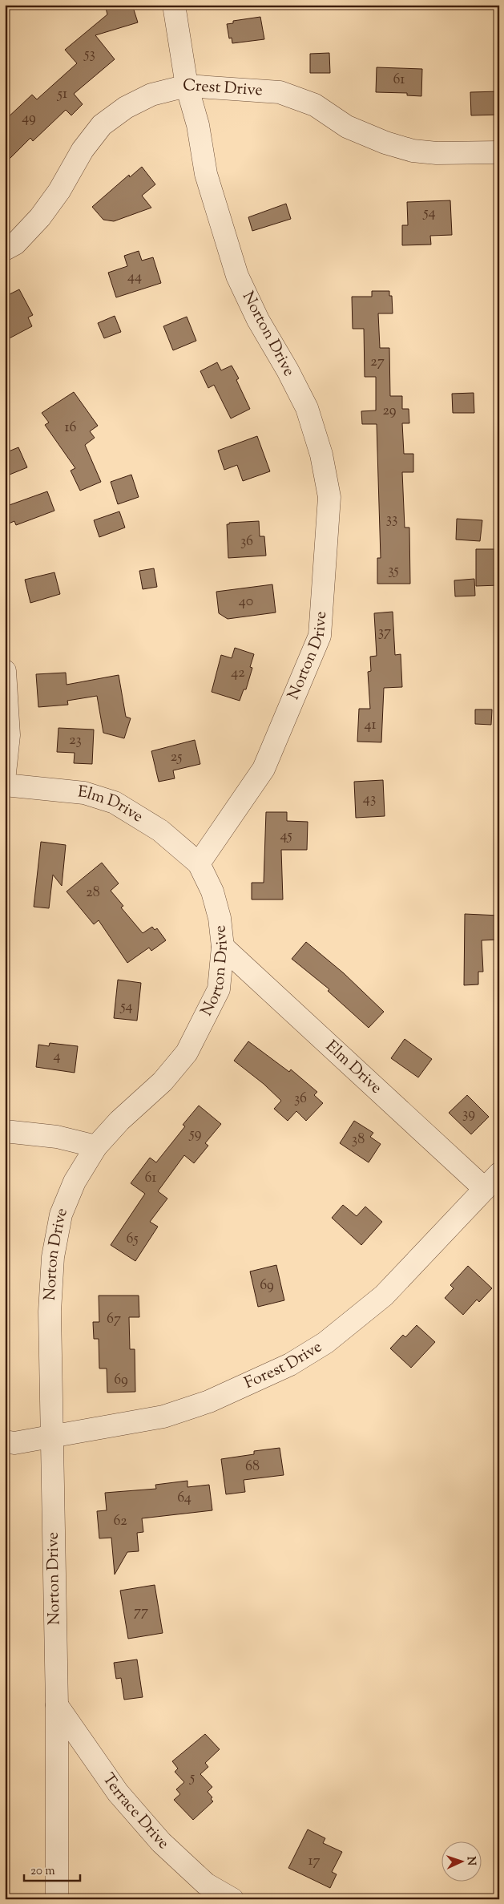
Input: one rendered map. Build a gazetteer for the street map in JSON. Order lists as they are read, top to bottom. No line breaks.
{"streets":{"street":["Crest Drive","Norton Drive","Elm Drive","Forest Drive","Terrace Drive"]},"crossings":[["Crest Drive","Norton Drive"],["Norton Drive","Elm Drive"],["Norton Drive","Forest Drive"],["Norton Drive","Terrace Drive"],["Elm Drive","Forest Drive"]],"house_numbers":["53","61","51","49","54","44","27","29","16","33","36","35","40","37","42","41","23","25","43","45","28","54","4","36","39","59","38","61","65","69","67","69","68","64","62","77","5","17"],"scale_bar":"20 m","north":"right"}
